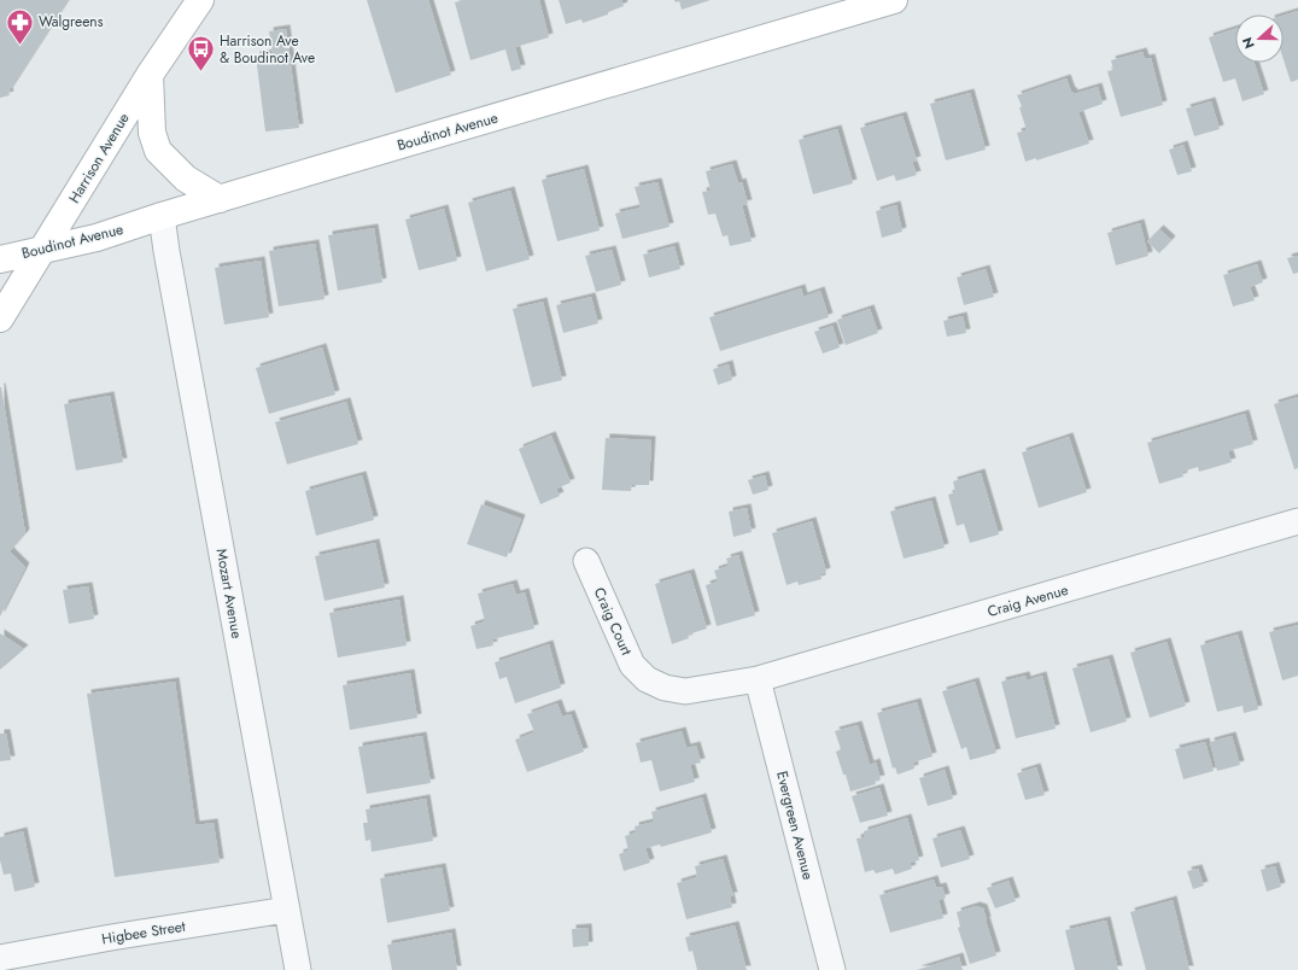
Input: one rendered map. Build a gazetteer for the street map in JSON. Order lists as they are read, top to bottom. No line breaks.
{"streets":{"street":["Boudinot Avenue","Harrison Avenue","Mozart Avenue","Craig Avenue","Craig Court","Evergreen Avenue","Higbee Street"]},"crossings":[["Boudinot Avenue","Harrison Avenue"],["Boudinot Avenue","Mozart Avenue"],["Mozart Avenue","Higbee Street"],["Craig Avenue","Craig Court"],["Craig Avenue","Evergreen Avenue"],["Craig Court","Evergreen Avenue"]],"places":{"pharmacy":["Walgreens"],"bus stop":["Harrison Ave & Boudinot Ave"]},"north":"left"}
